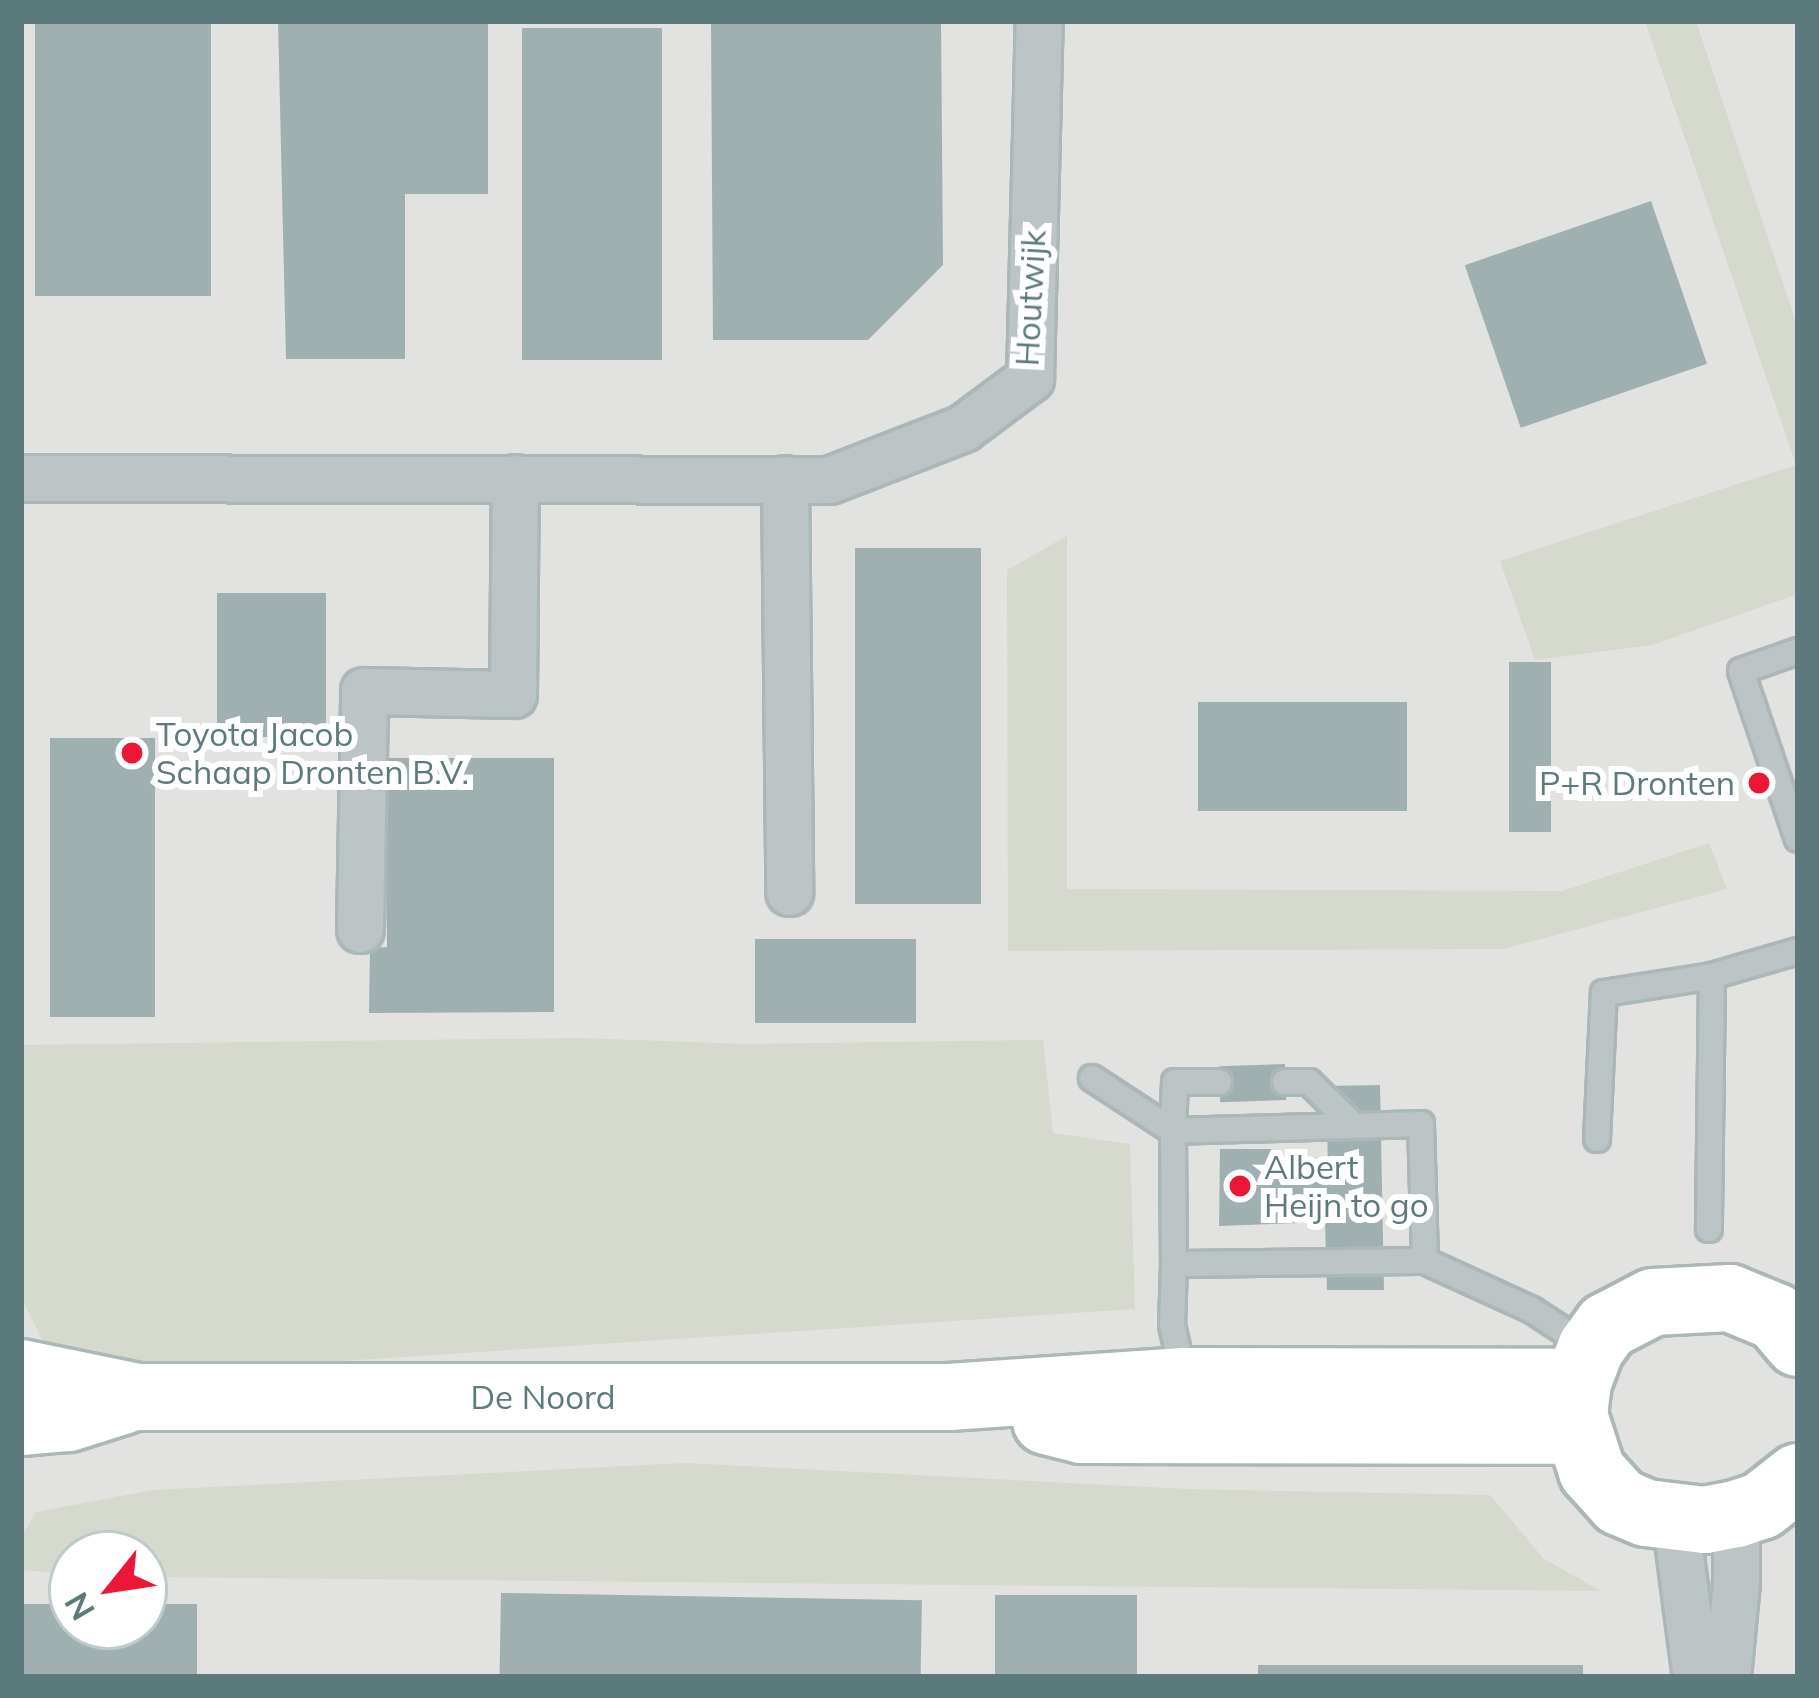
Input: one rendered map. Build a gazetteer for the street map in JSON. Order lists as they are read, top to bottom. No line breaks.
{"streets":{"main road":["De Noord"],"street":["Houtwijk"]},"places":["Toyota Jacob Schaap Dronten B.V.","P+R Dronten","Albert Heijn to go"],"north":"bottom left"}
